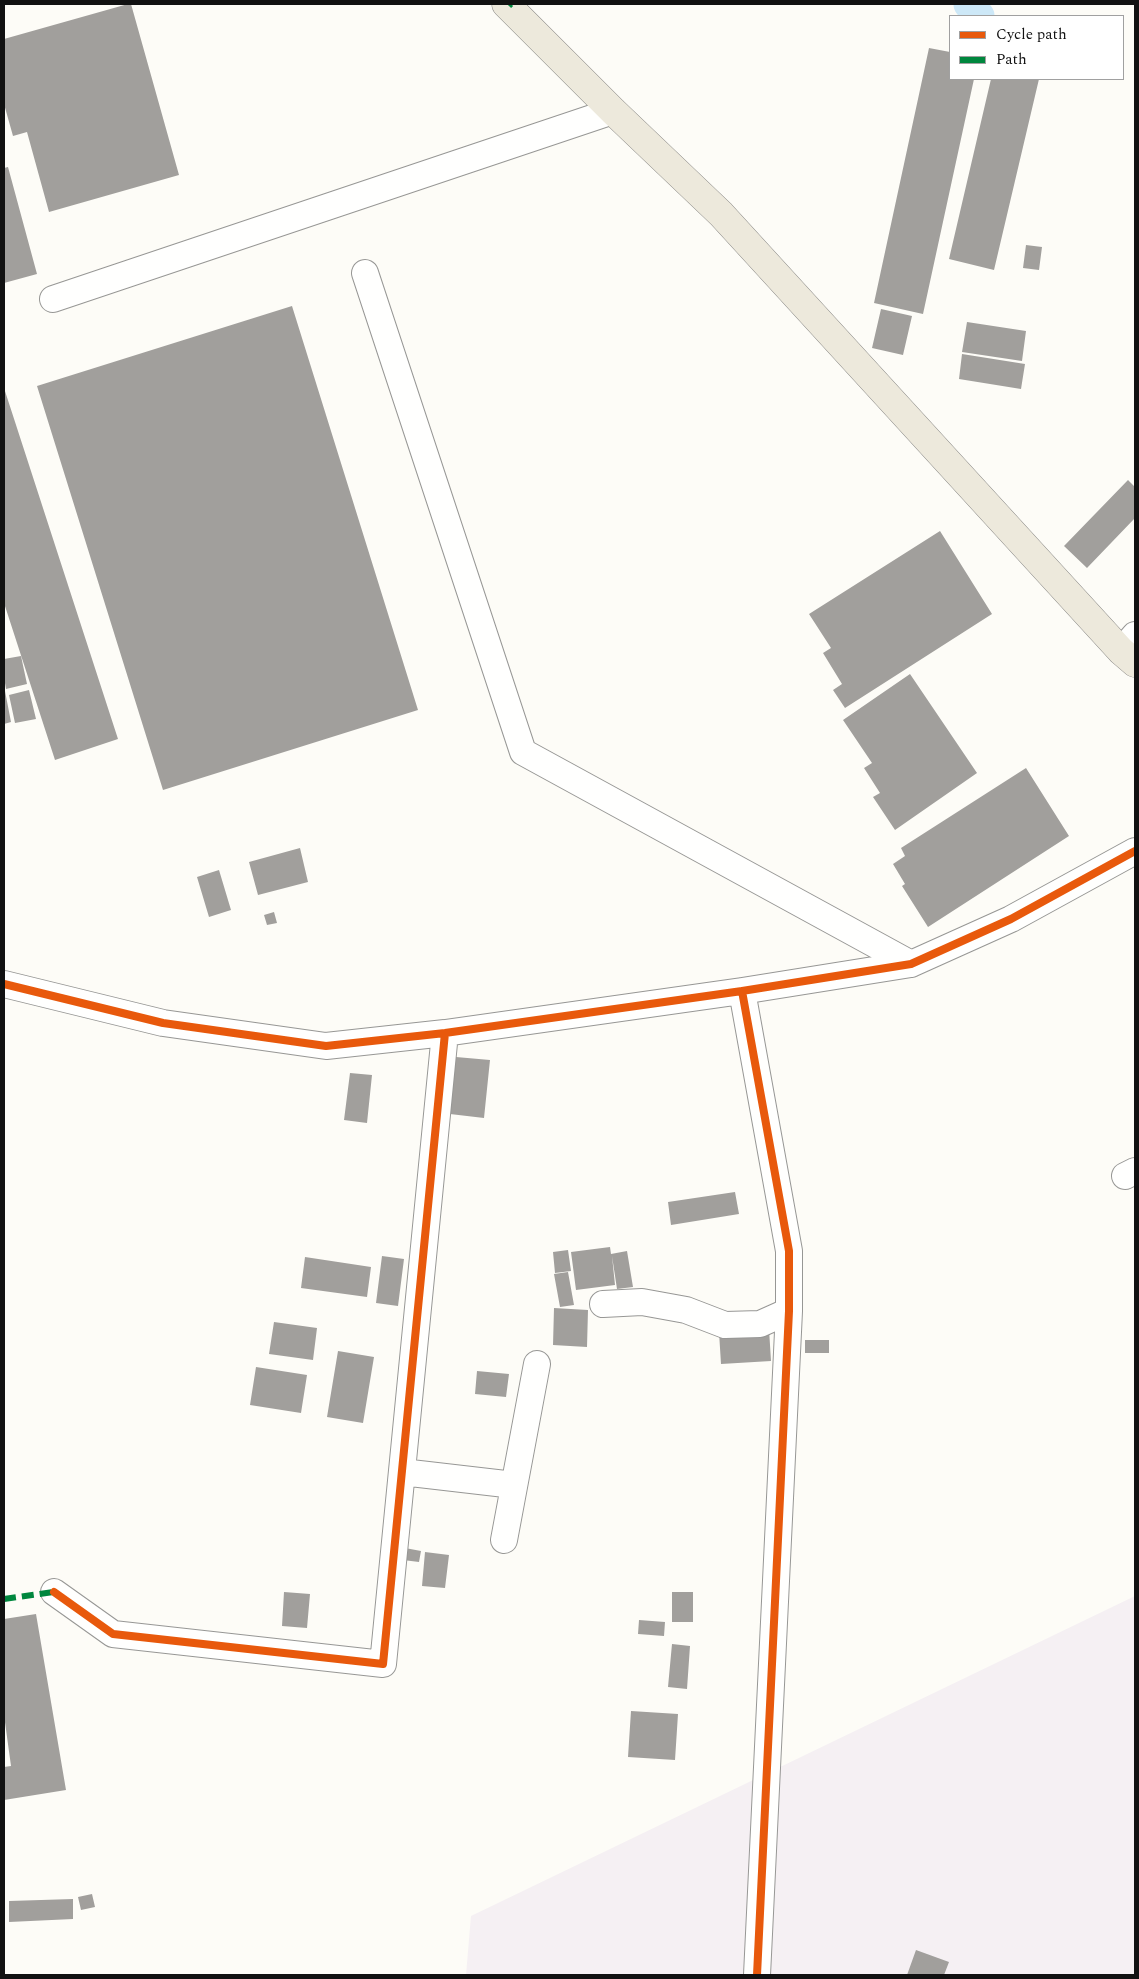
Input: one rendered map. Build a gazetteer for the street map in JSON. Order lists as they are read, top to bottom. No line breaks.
{"legend":["Cycle path","Path"]}
